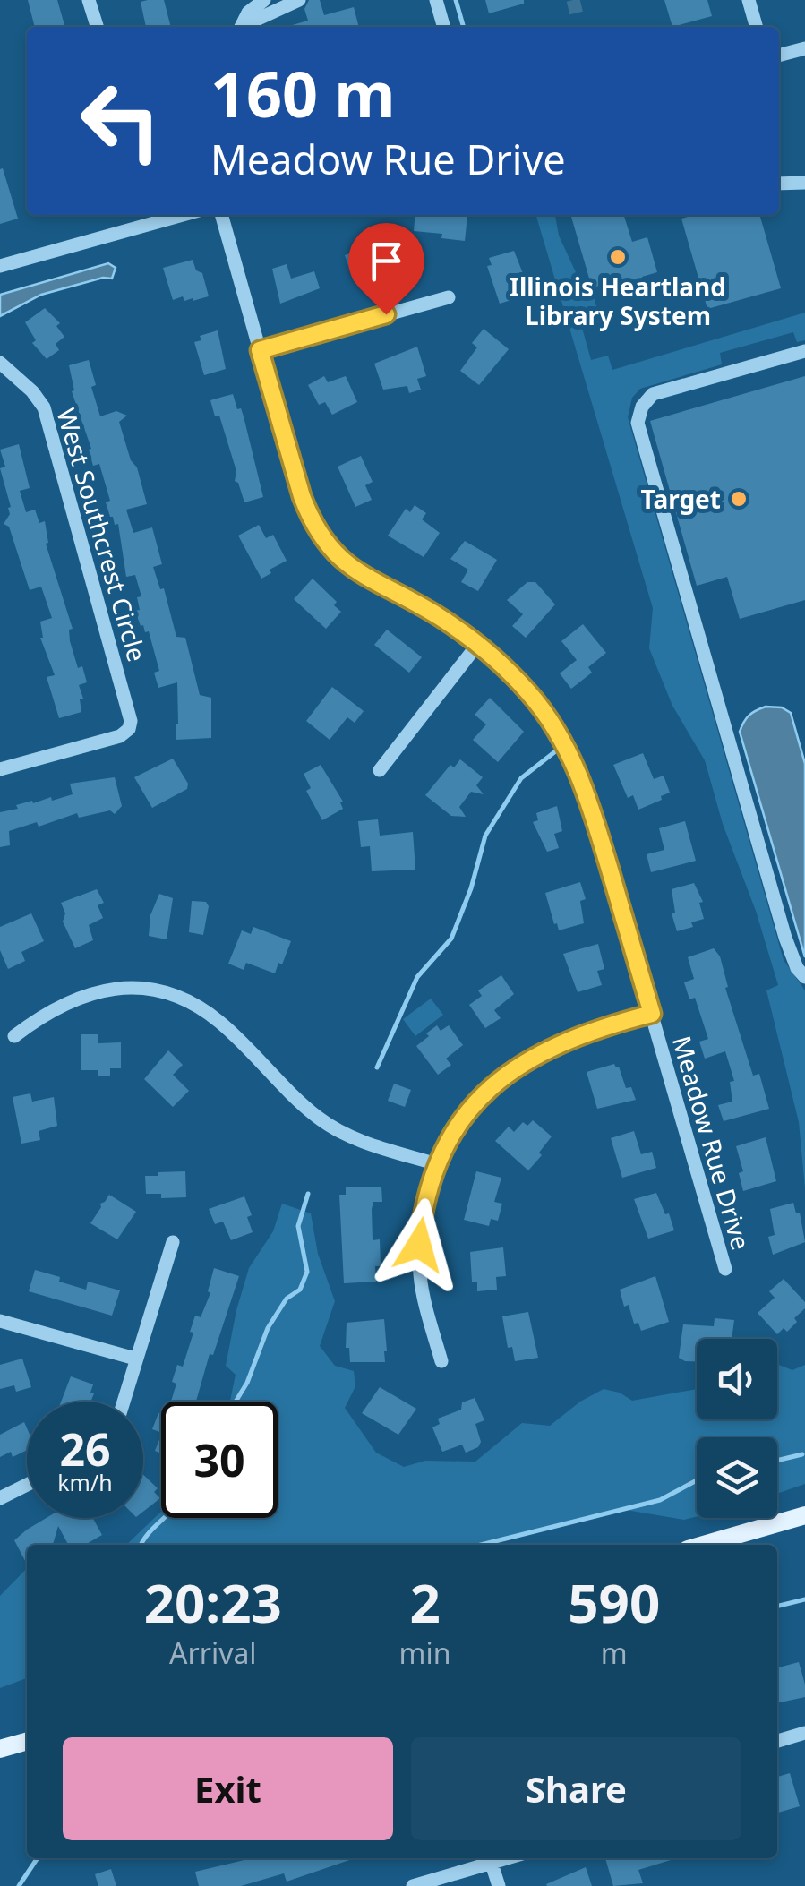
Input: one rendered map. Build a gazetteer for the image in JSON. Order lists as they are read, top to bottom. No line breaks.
{"streets":{"street":["West Southcrest Circle","Meadow Rue Drive"]},"places":["Illinois Heartland Library System","Target"],"page":{"turn":["160 m","Meadow Rue Drive"],"speed":"26 km/h","limit":"30","eta":["20:23","Arrival","2","min","590","m"],"buttons":["Exit","Share"]}}
